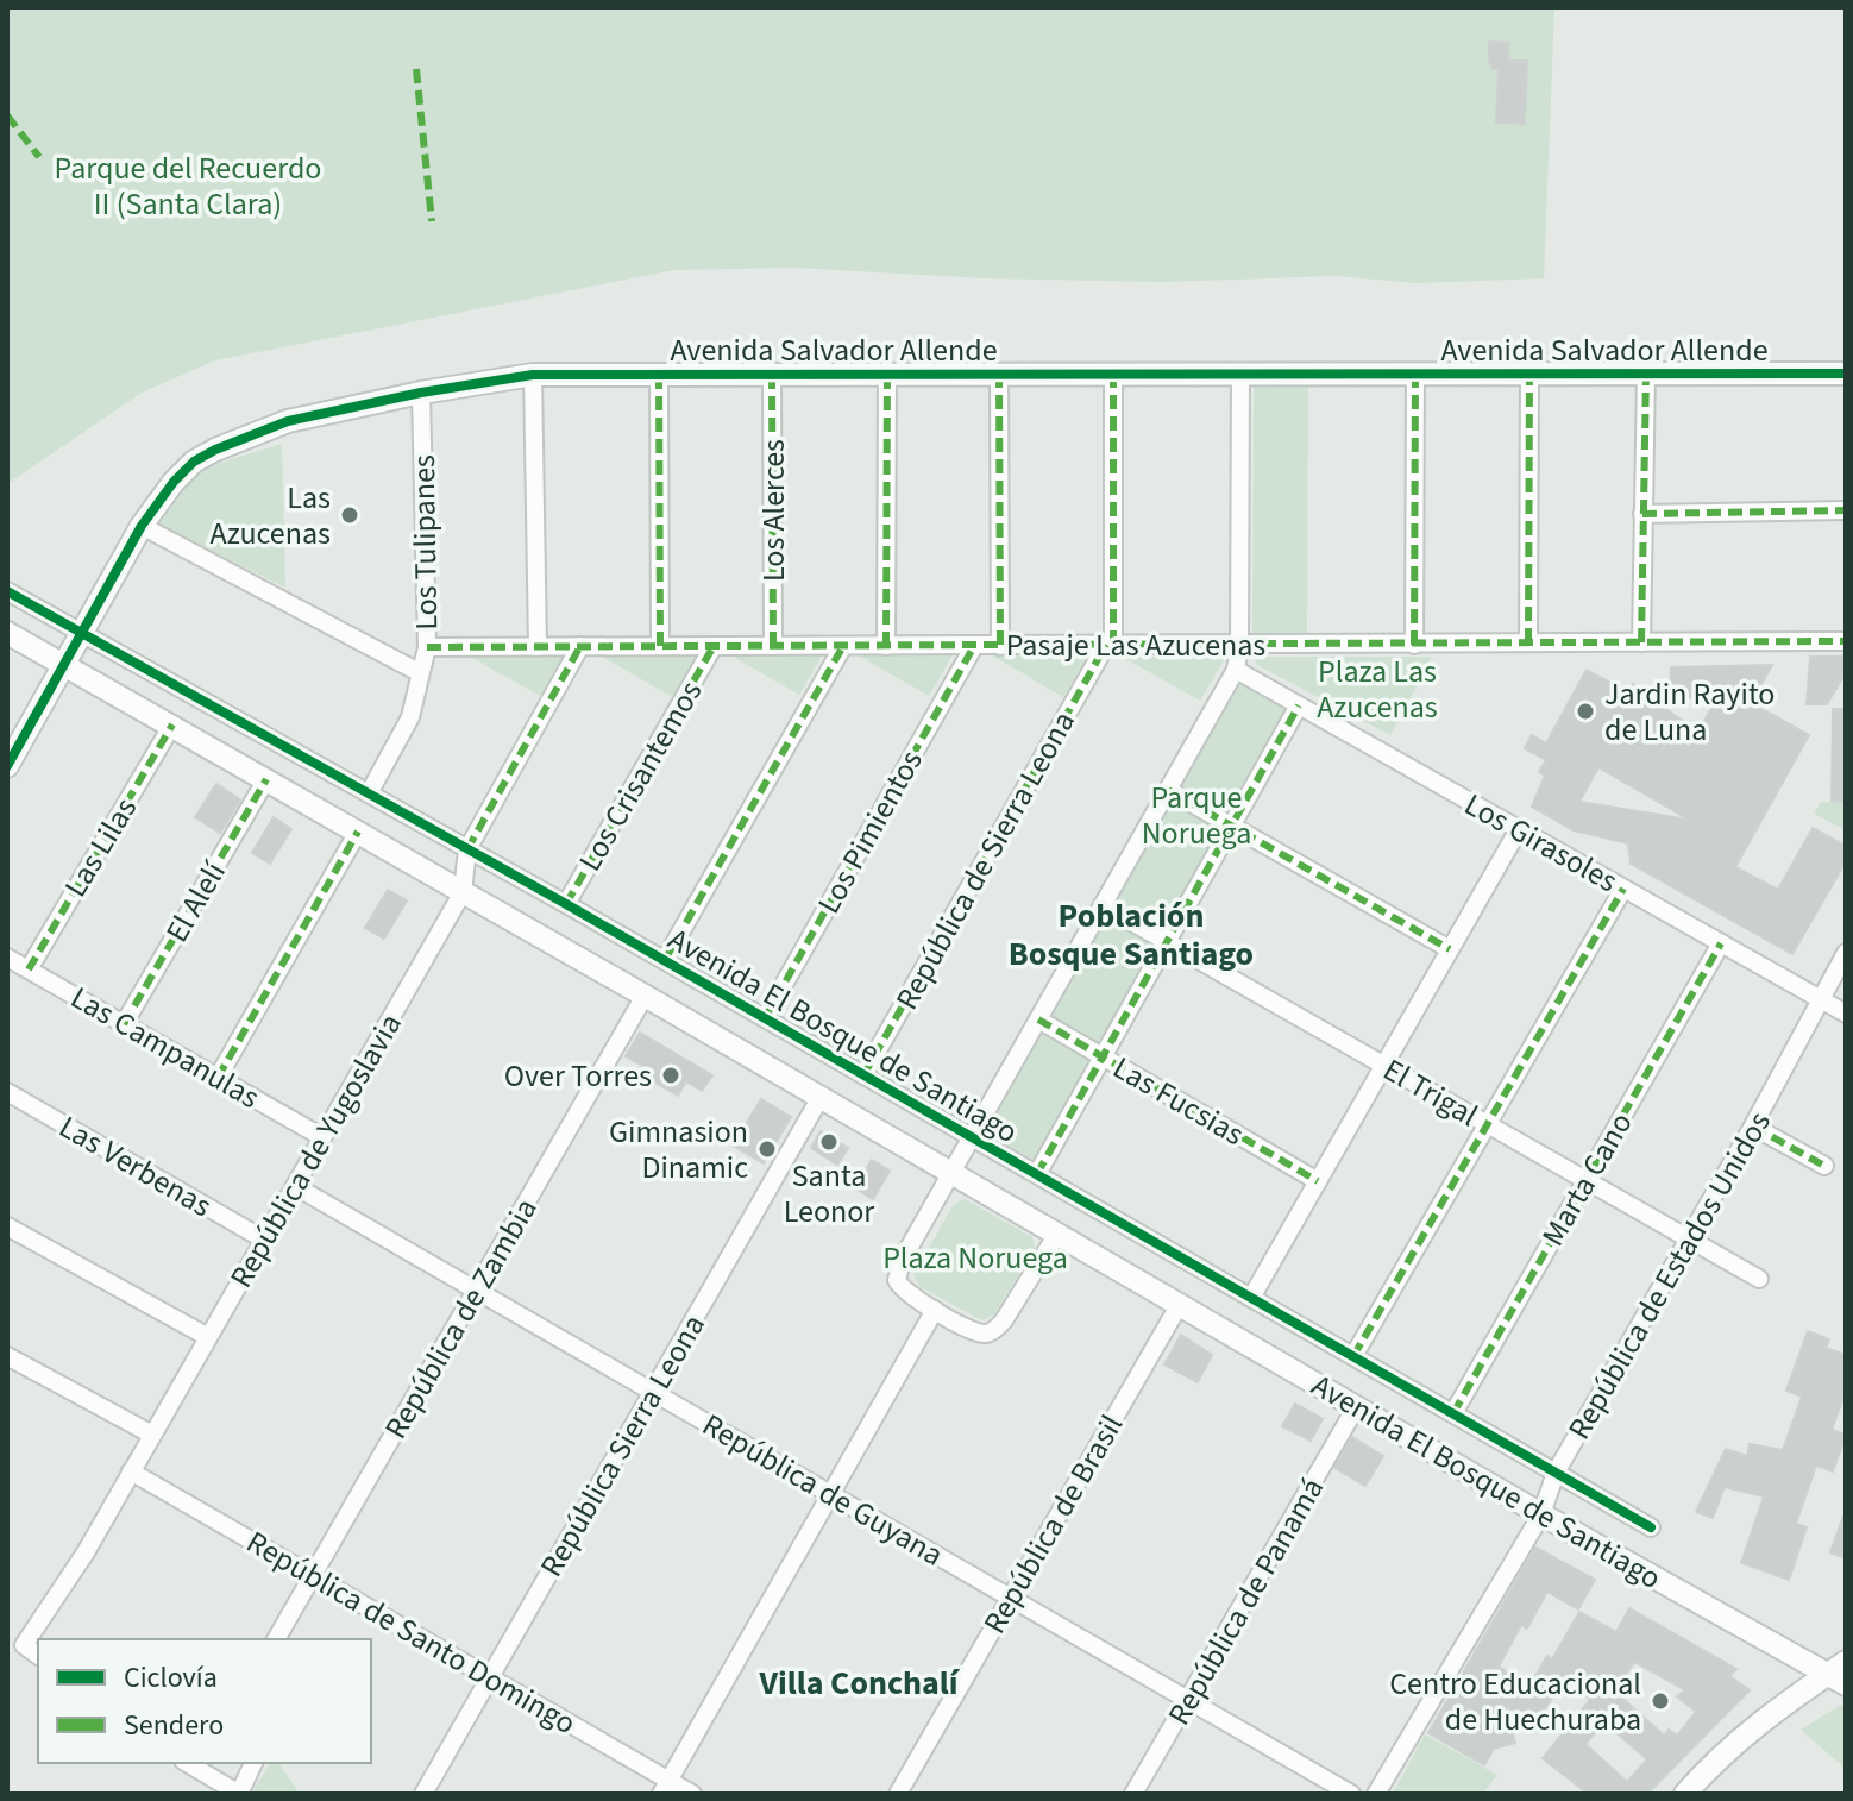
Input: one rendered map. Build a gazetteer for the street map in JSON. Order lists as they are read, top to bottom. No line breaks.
{"streets":{"street":["Avenida Salvador Allende","Los Alerces","Los Tulipanes","Pasaje Las Azucenas","Los Crisantemos","Los Pimientos","Los Girasoles","Las Lilas","República de Sierra Leona","El Alelí","Avenida El Bosque de Santiago","Las Campanulas","El Trigal","Las Fucsias","República de Yugoslavia","Las Verbenas","Marta Cano","República de Estados Unidos","República de Zambia","República Sierra Leona","República de Guyana","República de Brasil","República de Panamá","República de Santo Domingo"]},"crossings":[["Avenida Salvador Allende","Los Alerces"],["Avenida Salvador Allende","Los Tulipanes"],["Avenida Salvador Allende","Los Crisantemos"],["Avenida Salvador Allende","República de Sierra Leona"],["Avenida Salvador Allende","Avenida El Bosque de Santiago"],["Los Alerces","Pasaje Las Azucenas"],["Los Tulipanes","Pasaje Las Azucenas"],["Los Tulipanes","Avenida El Bosque de Santiago"],["Pasaje Las Azucenas","Los Crisantemos"],["Pasaje Las Azucenas","Los Pimientos"],["Pasaje Las Azucenas","República de Sierra Leona"],["Pasaje Las Azucenas","República de Yugoslavia"],["Los Crisantemos","Avenida El Bosque de Santiago"],["Los Pimientos","Avenida El Bosque de Santiago"],["Los Girasoles","Marta Cano"],["Los Girasoles","República de Estados Unidos"],["Las Lilas","Avenida El Bosque de Santiago"],["Las Lilas","Las Campanulas"],["República de Sierra Leona","Avenida El Bosque de Santiago"],["El Alelí","Avenida El Bosque de Santiago"],["El Alelí","Las Campanulas"],["Avenida El Bosque de Santiago","República de Yugoslavia"],["Avenida El Bosque de Santiago","Marta Cano"],["Avenida El Bosque de Santiago","República de Estados Unidos"],["Avenida El Bosque de Santiago","República de Zambia"],["Avenida El Bosque de Santiago","República Sierra Leona"],["Avenida El Bosque de Santiago","República de Brasil"],["Avenida El Bosque de Santiago","República de Panamá"],["Las Campanulas","República de Yugoslavia"],["El Trigal","Marta Cano"],["El Trigal","República de Estados Unidos"],["República de Yugoslavia","Las Verbenas"],["República de Yugoslavia","República de Guyana"],["República de Yugoslavia","República de Santo Domingo"],["República de Zambia","República de Guyana"],["República de Zambia","República de Santo Domingo"],["República Sierra Leona","República de Guyana"],["República Sierra Leona","República de Santo Domingo"],["República de Guyana","República de Brasil"],["República de Guyana","República de Panamá"]],"districts":["Población Bosque Santiago","Villa Conchalí"],"parks":["Parque del Recuerdo II (Santa Clara)","Plaza Las Azucenas","Parque Noruega","Plaza Noruega"],"places":["Las Azucenas","Jardin Rayito de Luna","Over Torres","Santa Leonor","Gimnasion Dinamic","Centro Educacional de Huechuraba"],"legend":["Ciclovía","Sendero"]}
